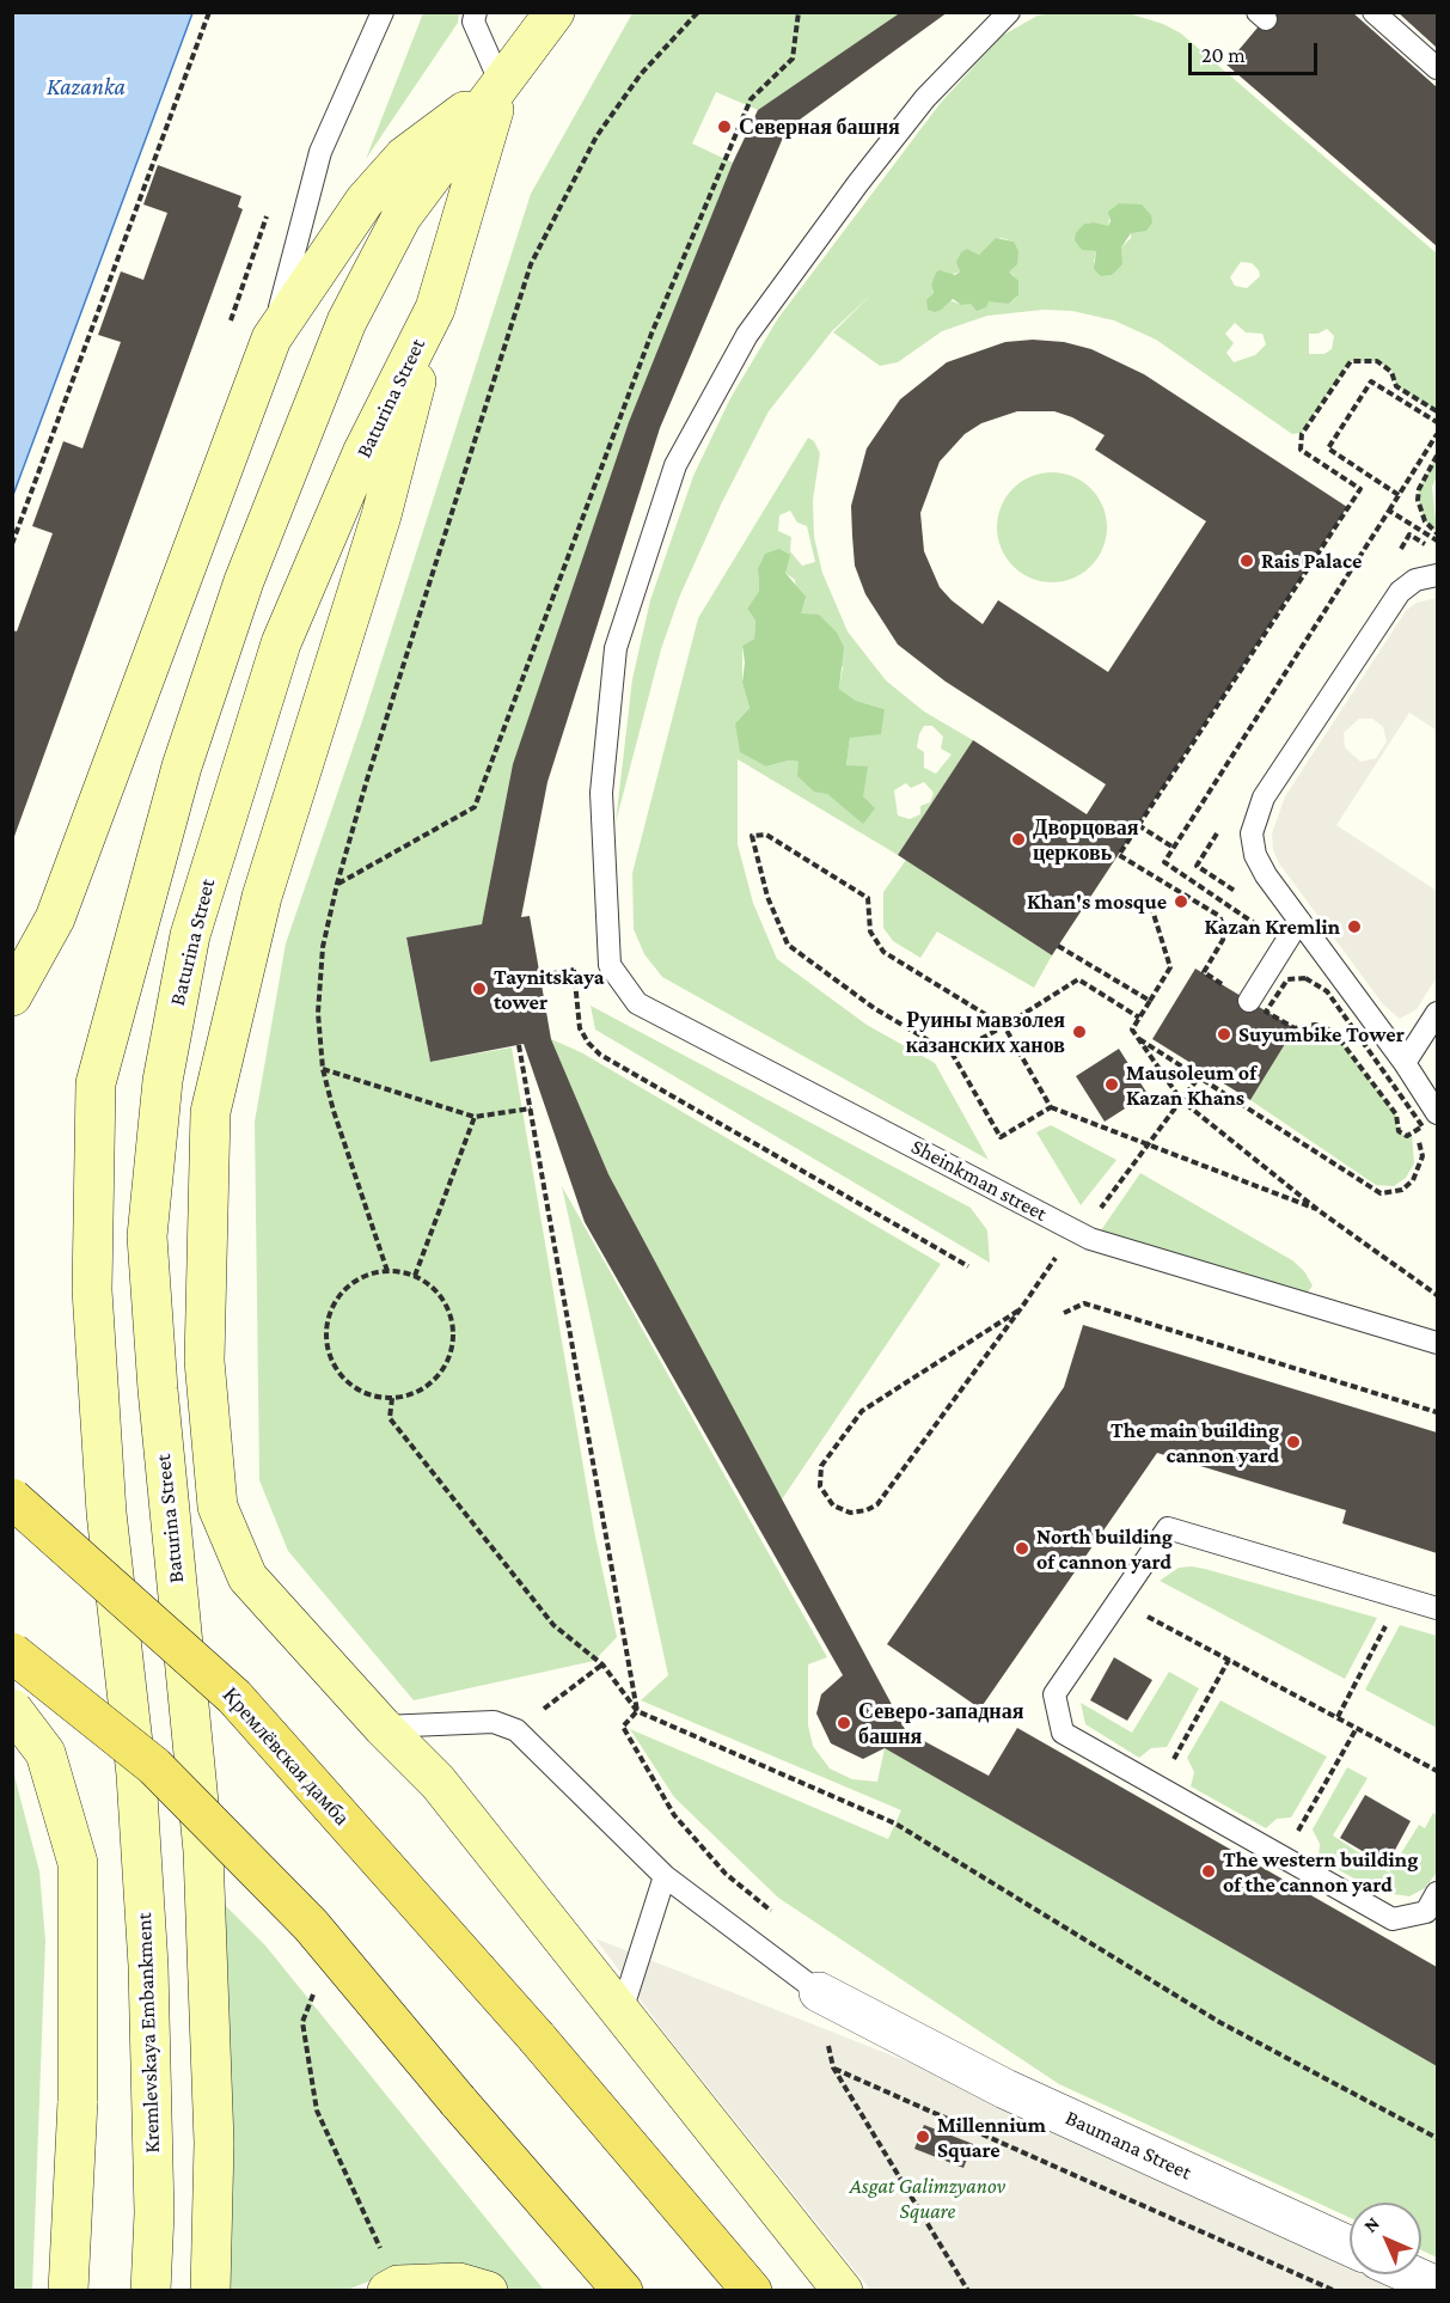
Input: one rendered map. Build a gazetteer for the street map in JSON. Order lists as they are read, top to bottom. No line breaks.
{"streets":{"main road":["Baturina Street","Кремлёвская дамба","Kremlevskaya Embankment"],"street":["Baumana Street"],"lane":["Sheinkman street"]},"crossings":[["Baturina Street","Kremlevskaya Embankment"]],"water":["Kazanka"],"parks":["Asgat Galimzyanov Square"],"places":["Северная башня","Rais Palace","Дворцовая церковь","Khan's mosque","Kazan Kremlin","Taynitskaya tower","Руины мавзолея казанских ханов","Suyumbike Tower","Mausoleum of Kazan Khans","The main building cannon yard","North building of cannon yard","Северо-западная башня","The western building of the cannon yard","Millennium Square"],"scale_bar":"20 m","north":"top left"}
